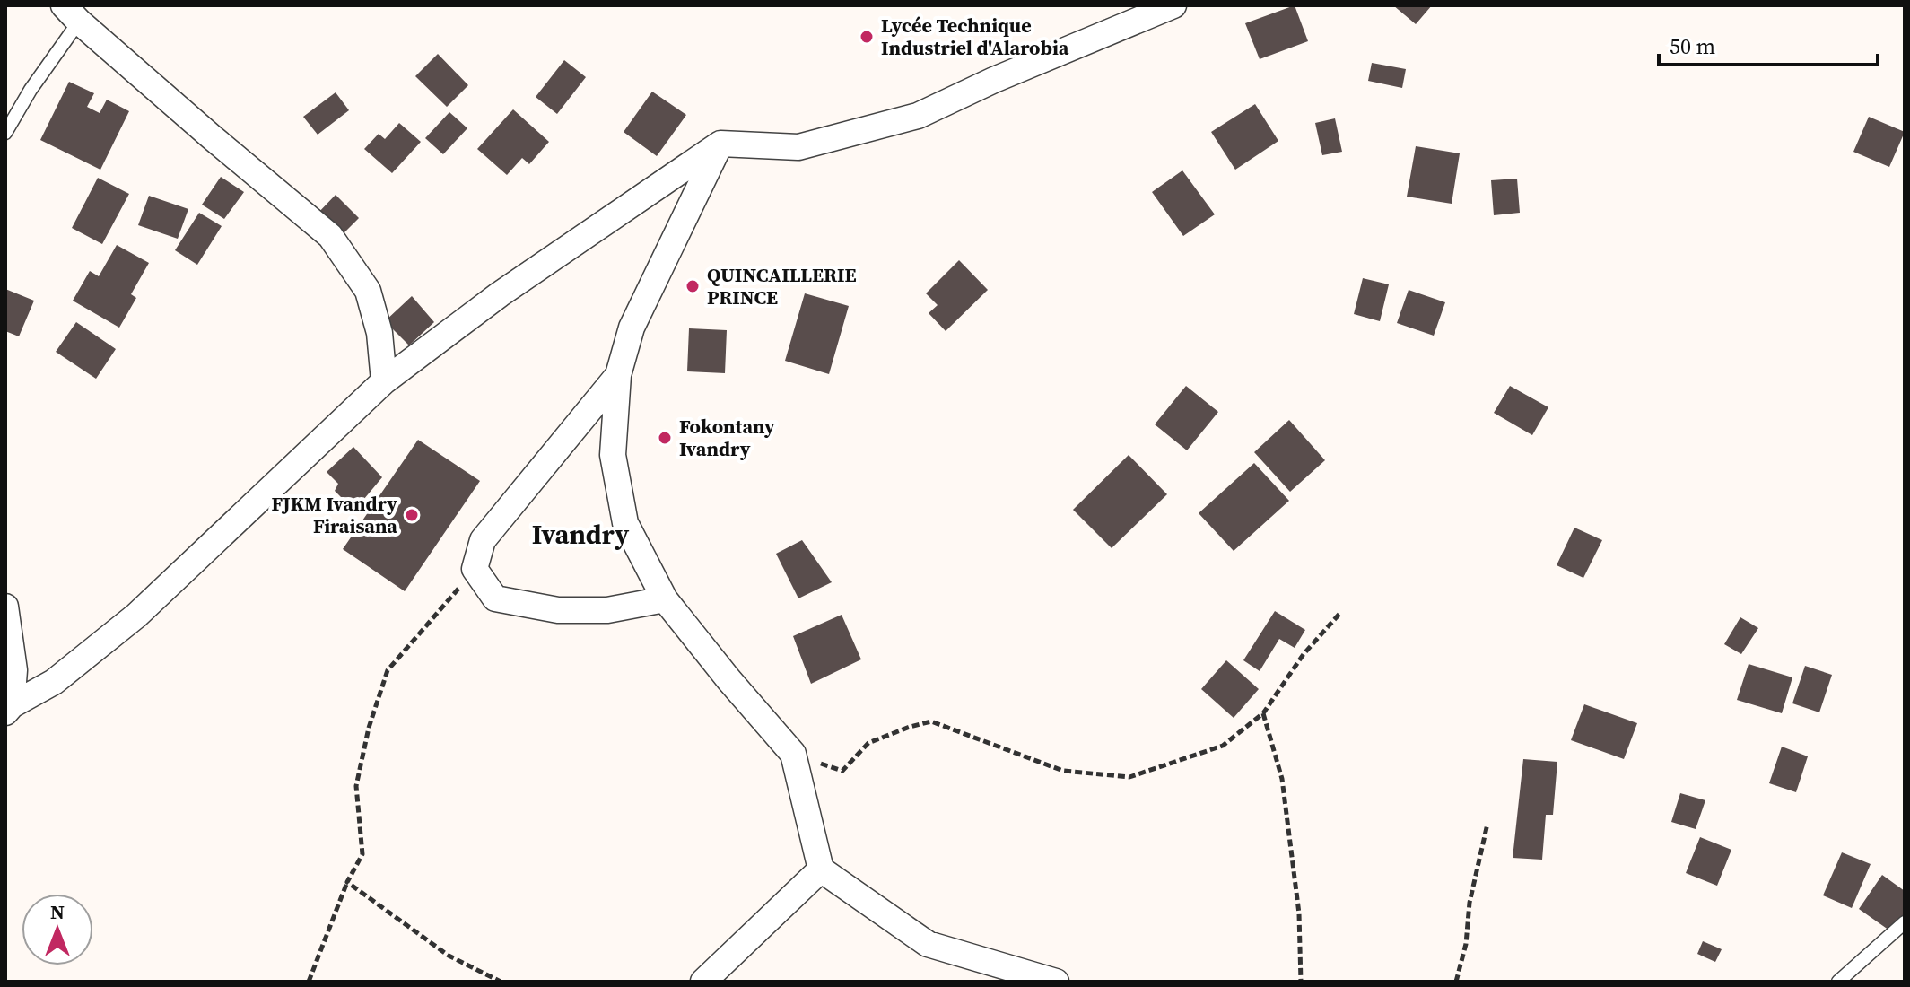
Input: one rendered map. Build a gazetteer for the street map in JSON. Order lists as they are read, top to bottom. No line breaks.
{"districts":["Ivandry"],"places":["Lycée Technique Industriel d'Alarobia","QUINCAILLERIE PRINCE","Fokontany Ivandry","FJKM Ivandry Firaisana"],"scale_bar":"50 m","north":"top"}
